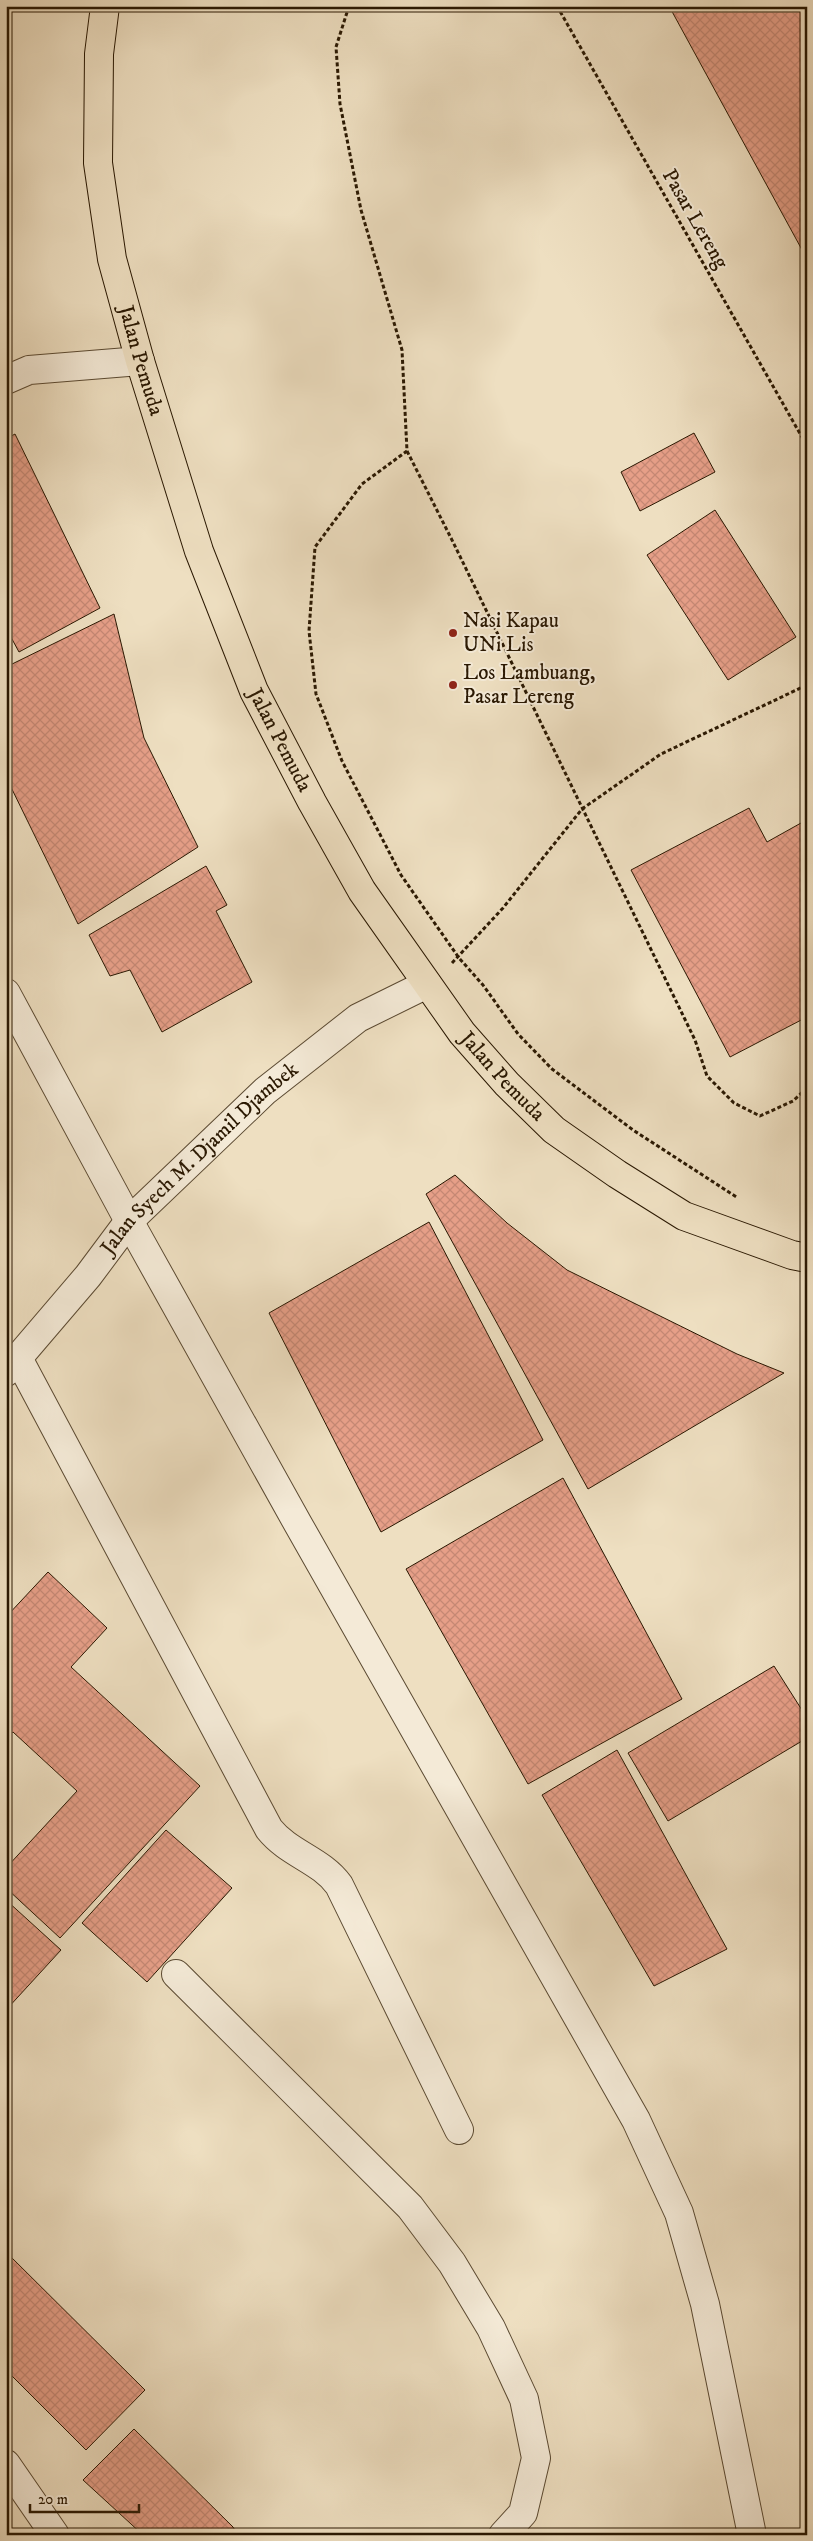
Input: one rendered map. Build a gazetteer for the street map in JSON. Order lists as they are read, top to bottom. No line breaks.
{"streets":{"main road":["Jalan Pemuda"],"street":["Jalan Syech M. Djamil Djambek"],"path":["Pasar Lereng"]},"crossings":[["Jalan Pemuda","Jalan Syech M. Djamil Djambek"]],"places":["Nasi Kapau UNi Lis","Los Lambuang, Pasar Lereng"],"scale_bar":"20 m"}
